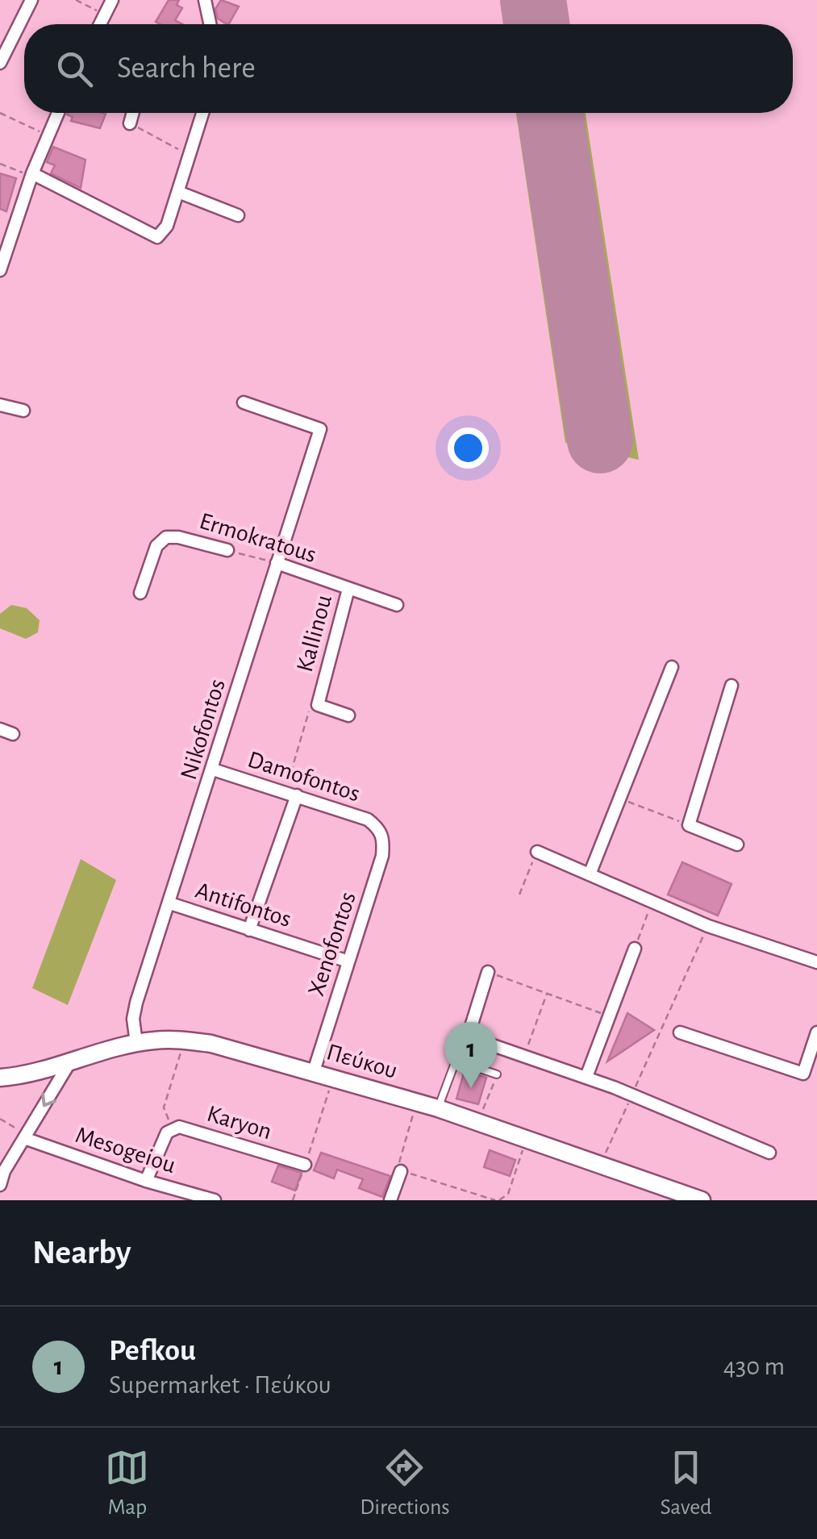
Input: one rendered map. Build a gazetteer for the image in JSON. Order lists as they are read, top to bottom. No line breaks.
{"streets":{"main road":["Πεύκου"],"street":["Ermokratous","Kallinou","Nikofontos","Damofontos","Antifontos","Xenofontos","Karyon","Mesogeiou"]},"crossings":[["Ermokratous","Kallinou"],["Ermokratous","Nikofontos"],["Nikofontos","Damofontos"],["Nikofontos","Antifontos"],["Nikofontos","Πεύκου"],["Damofontos","Xenofontos"],["Antifontos","Xenofontos"],["Xenofontos","Πεύκου"],["Karyon","Mesogeiou"]],"page":{"search":"Search here","pins":"1","heading":"Nearby","list":[{"mark":"1","name":"Pefkou","note":"Supermarket · Πεύκου","value":"430 m"}],"nav":["Map","Directions","Saved"]}}
